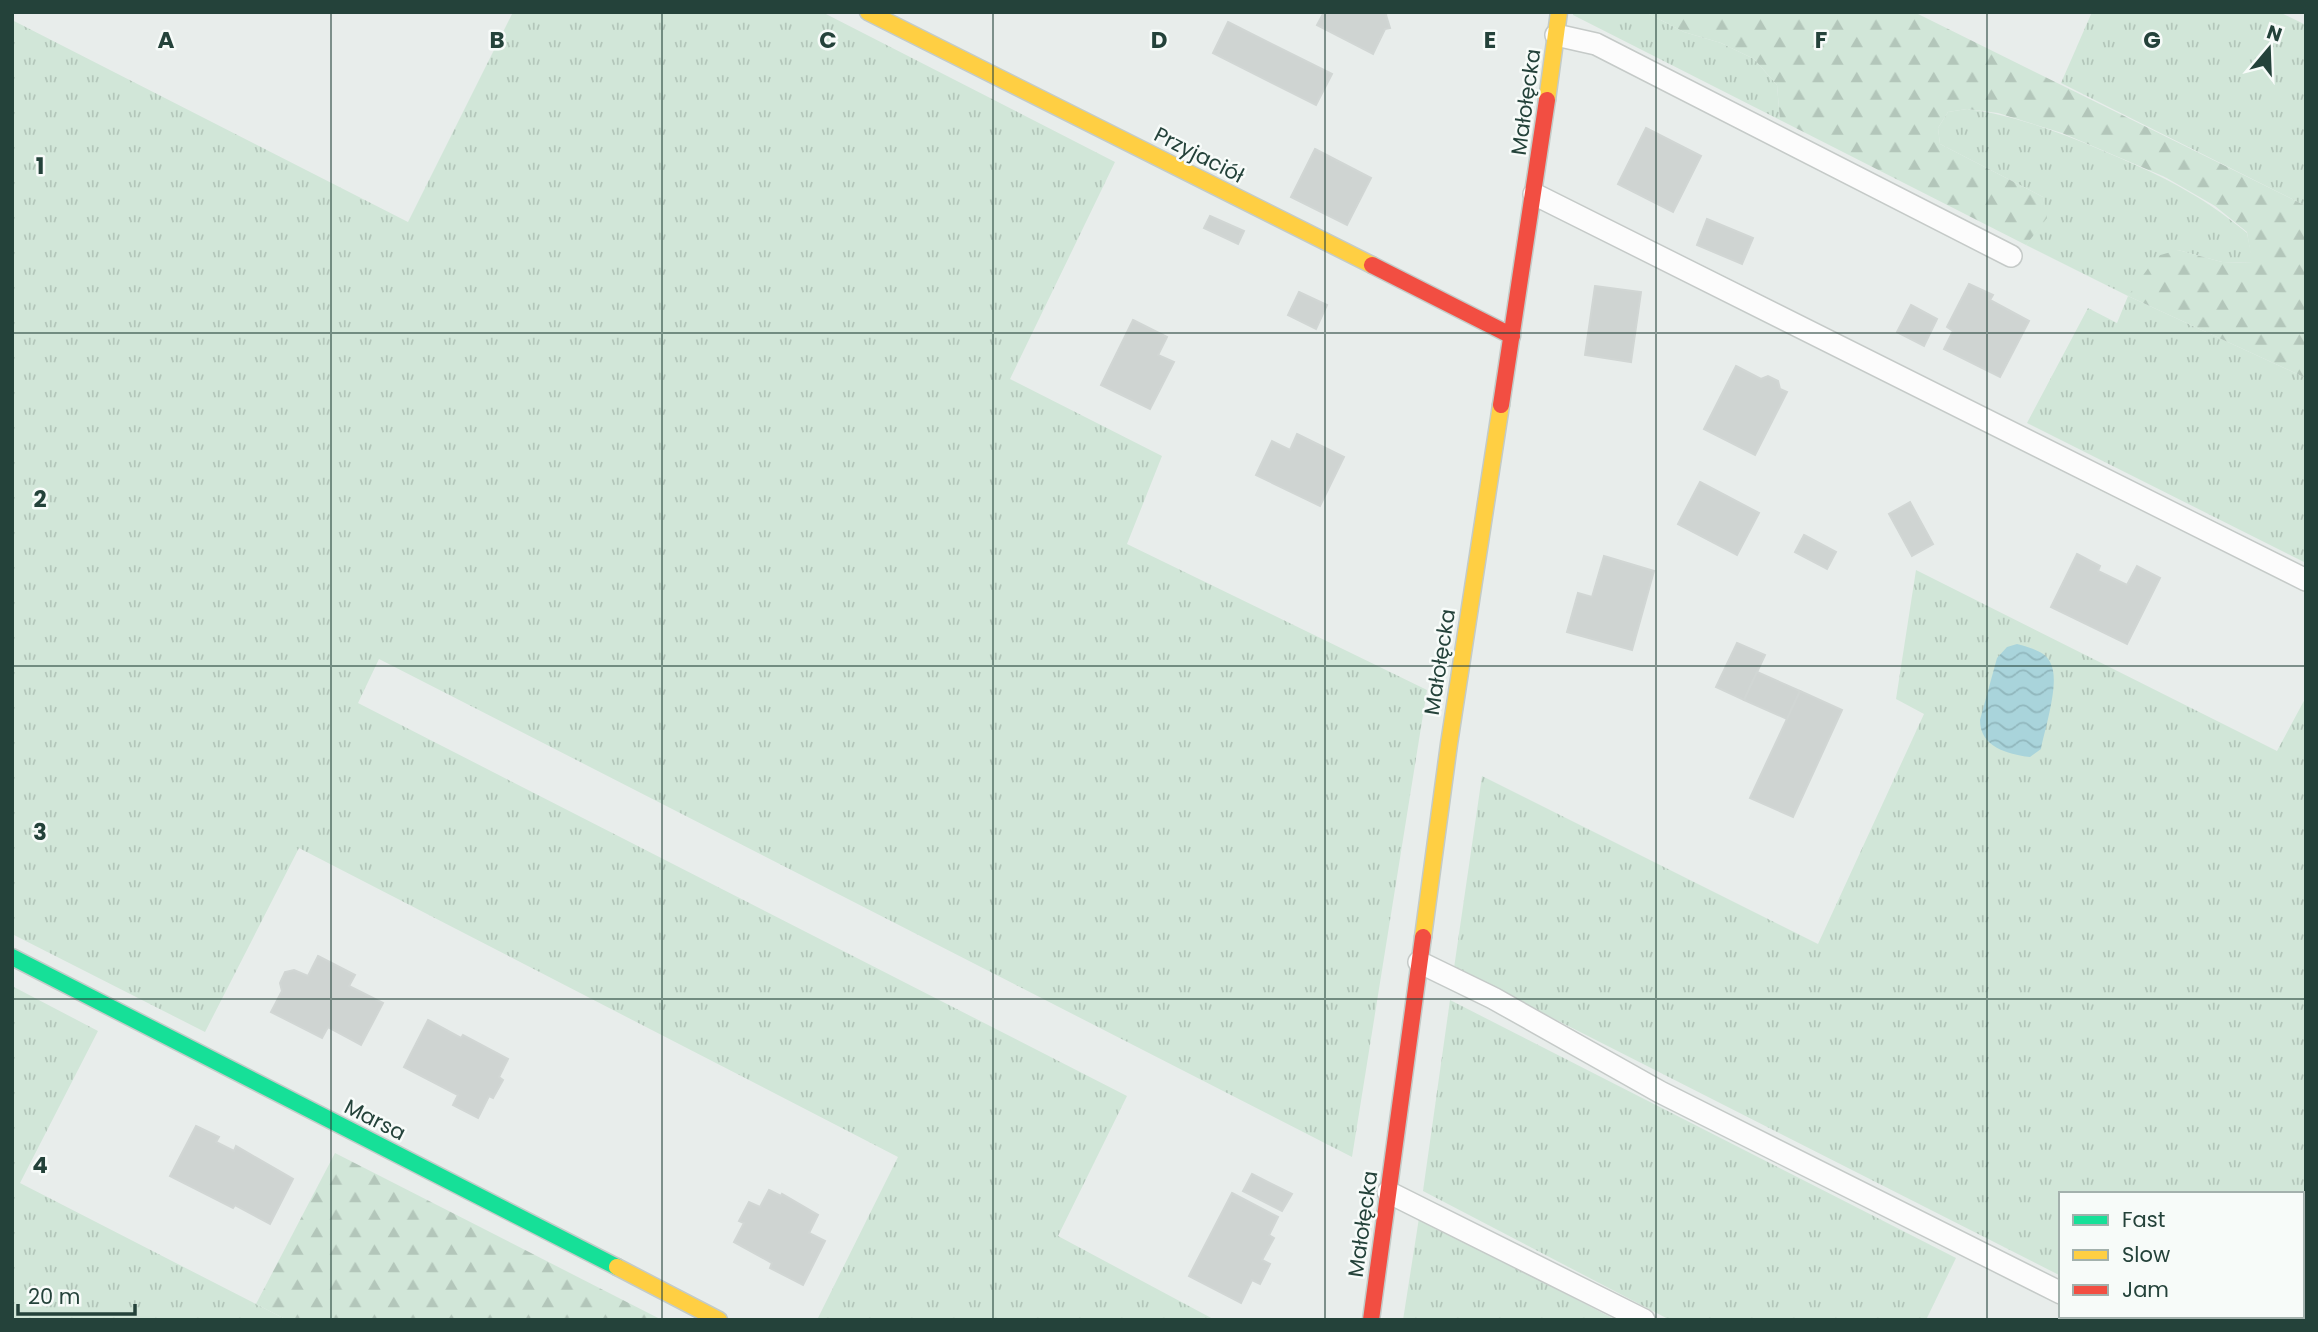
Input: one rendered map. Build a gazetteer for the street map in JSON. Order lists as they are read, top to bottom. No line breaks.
{"streets":{"street":["Małołęcka","Przyjaciół","Marsa"]},"crossings":[["Małołęcka","Przyjaciół"]],"legend":["Fast","Slow","Jam"],"scale_bar":"20 m","north":"top","grid":{"columns":["A","B","C","D","E","F","G"],"rows":["1","2","3","4"]}}
